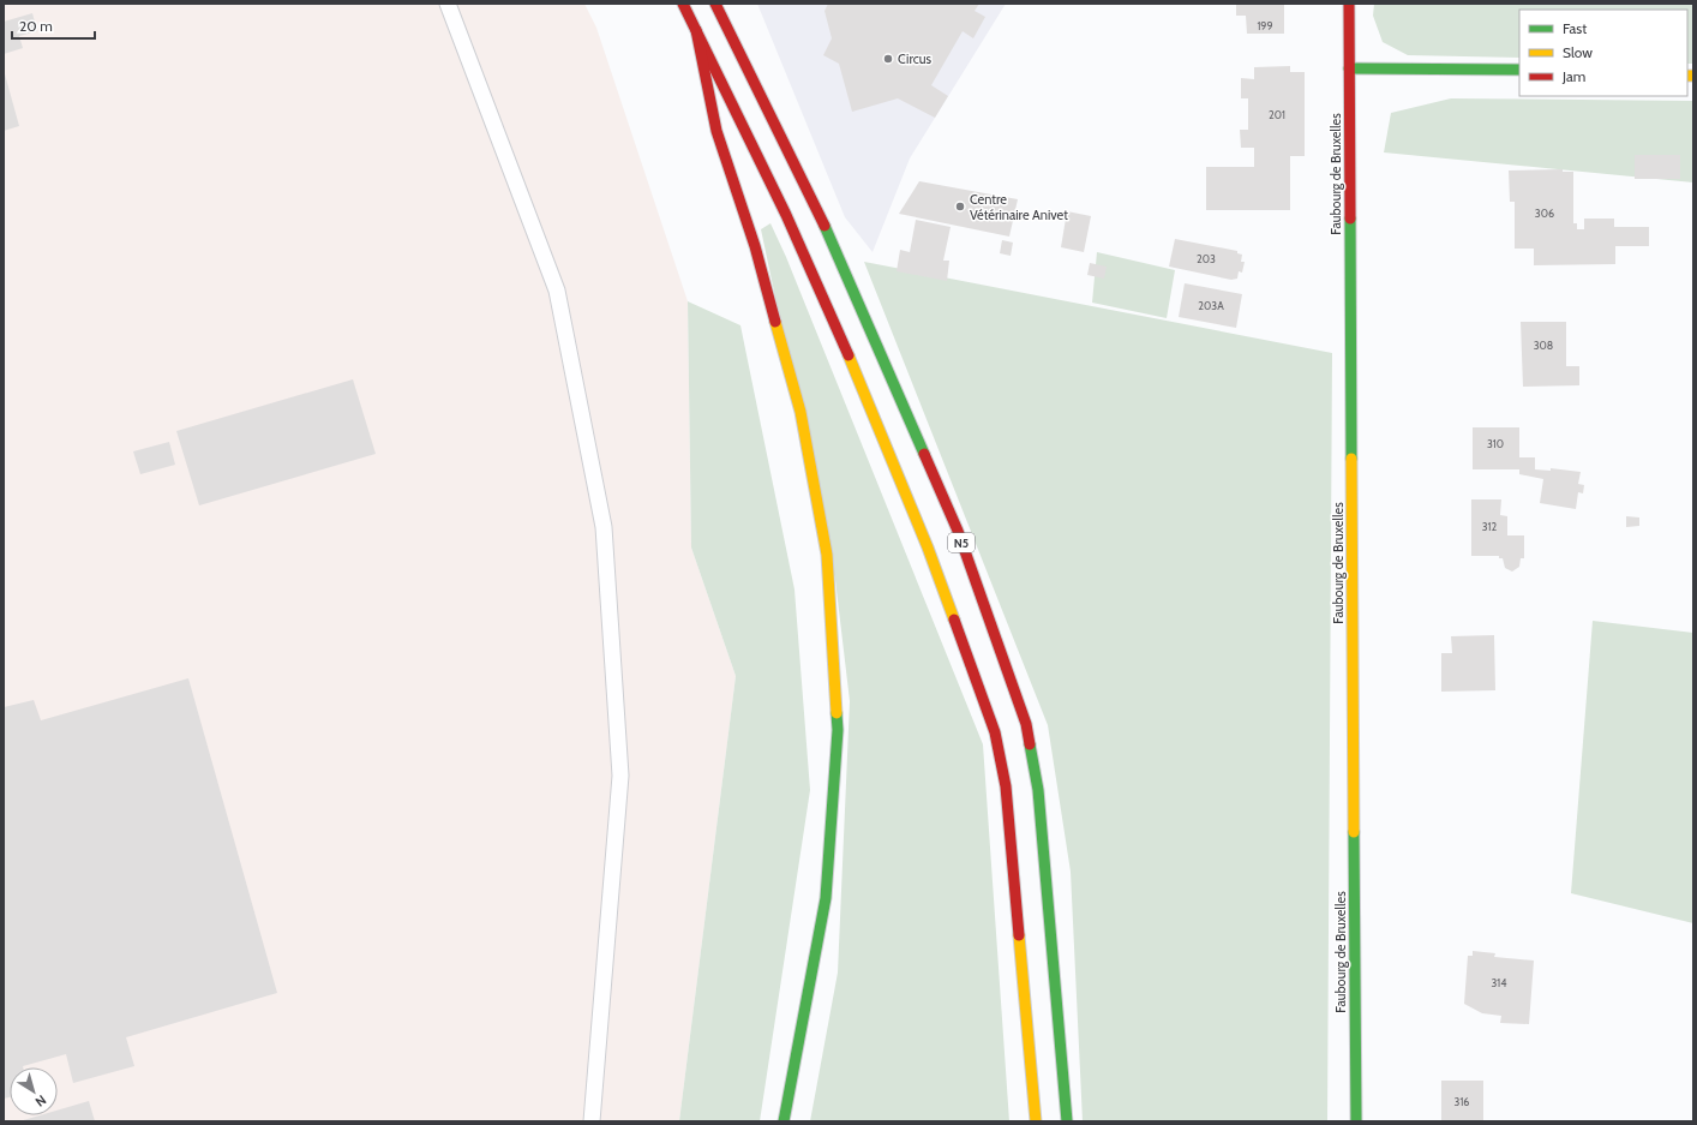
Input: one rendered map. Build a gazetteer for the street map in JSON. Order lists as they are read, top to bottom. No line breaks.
{"streets":{"main road":["Faubourg de Bruxelles","N5"]},"places":["Circus","Centre Vétérinaire Anivet"],"house_numbers":["199","201","306","203","203A","308","310","312","314","316"],"legend":["Fast","Slow","Jam"],"scale_bar":"20 m","north":"bottom right"}
